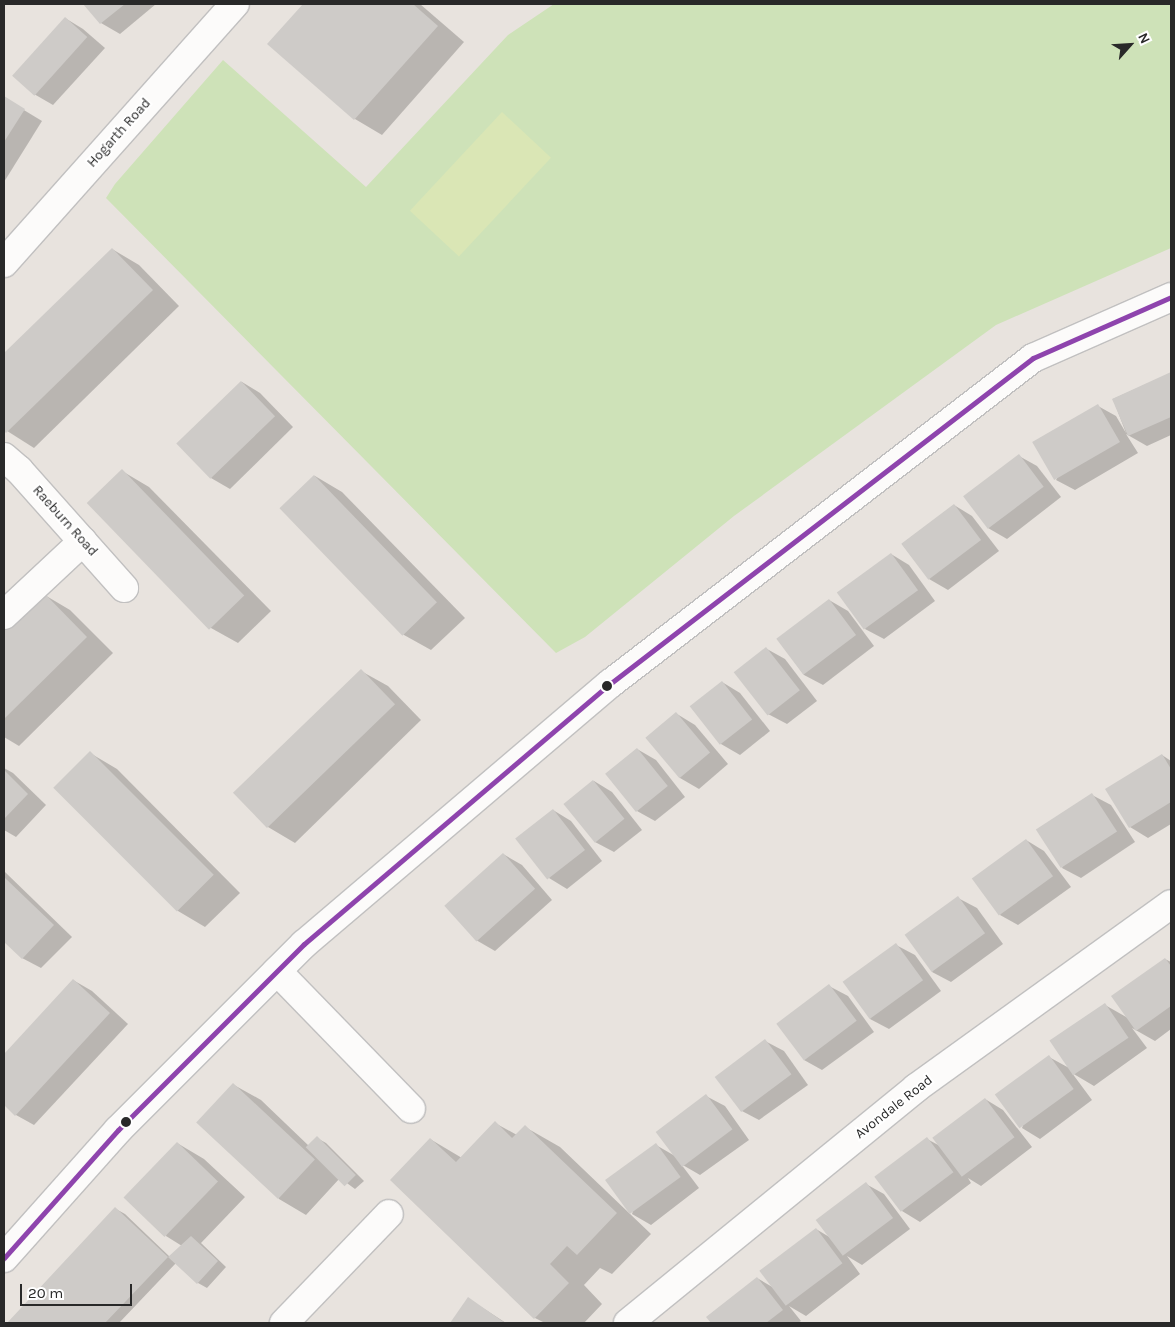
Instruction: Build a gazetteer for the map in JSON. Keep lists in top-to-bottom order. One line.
{"streets":{"street":["Hogarth Road","Raeburn Road","Avondale Road"]},"scale_bar":"20 m","north":"top right"}
